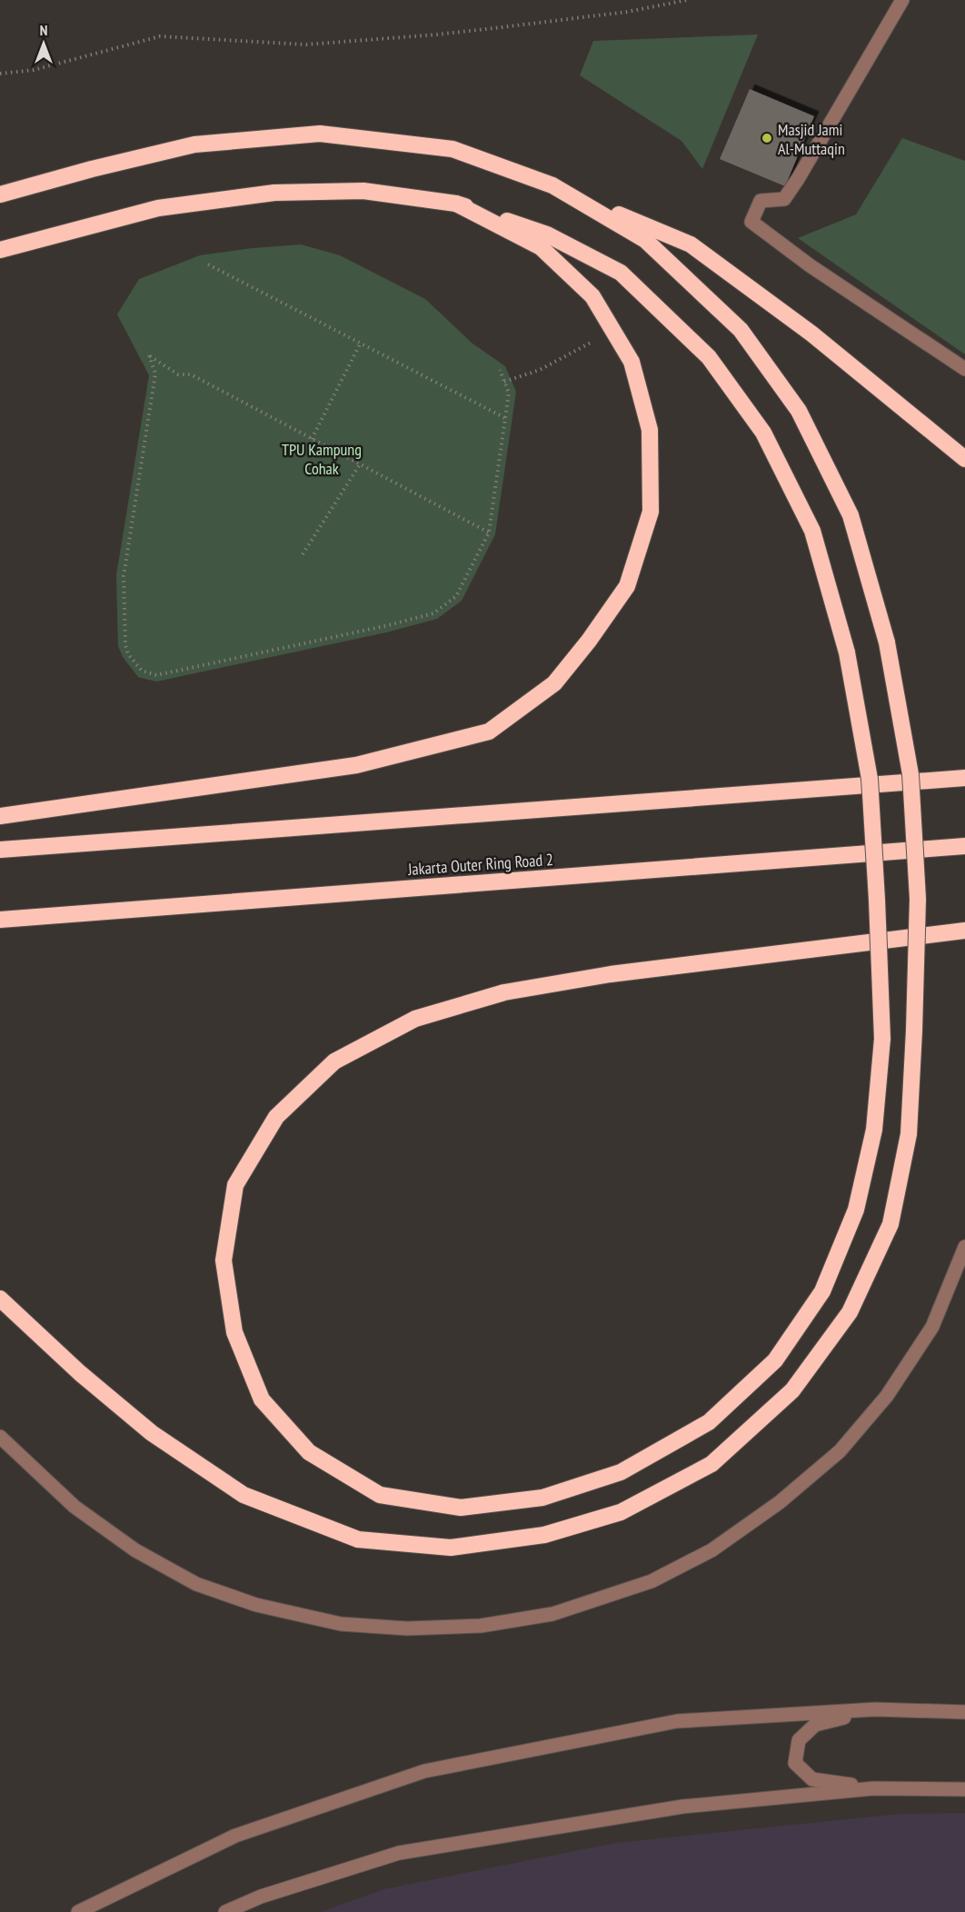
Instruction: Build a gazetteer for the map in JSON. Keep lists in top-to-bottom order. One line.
{"streets":{"highway":["Jakarta Outer Ring Road 2"]},"parks":["TPU Kampung Cohak"],"places":["Masjid Jami Al-Muttaqin"],"north":"top"}
